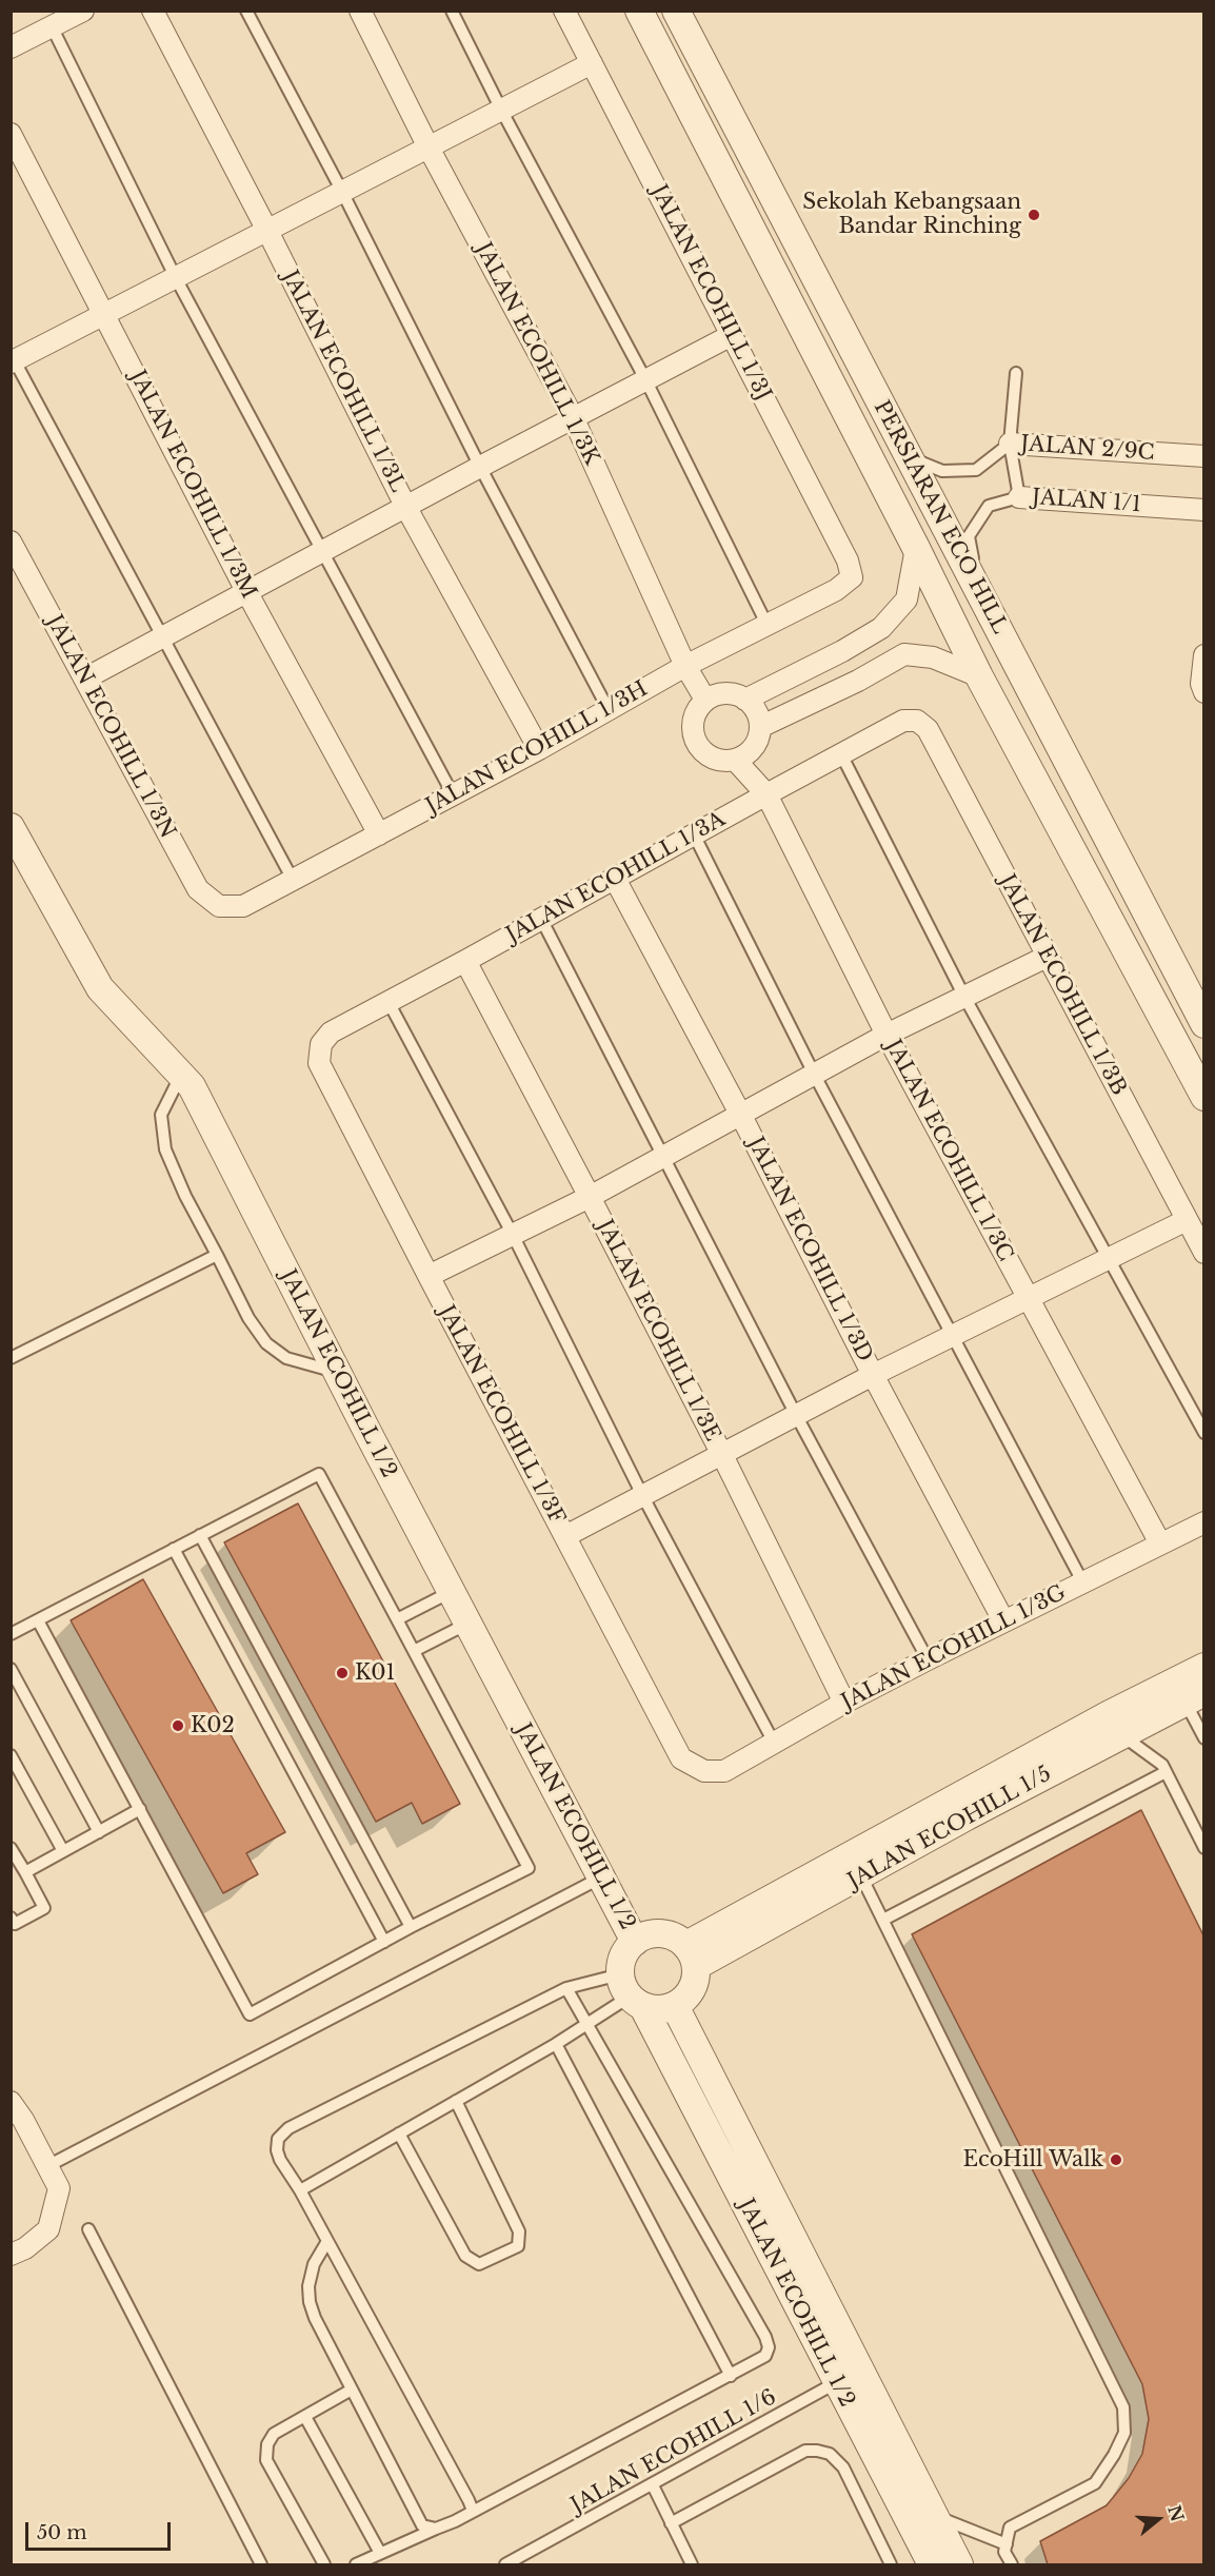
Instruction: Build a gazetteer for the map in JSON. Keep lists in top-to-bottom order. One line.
{"streets":{"street":["JALAN ECOHILL 1/3J","JALAN ECOHILL 1/3K","JALAN ECOHILL 1/3L","JALAN 2/9C","JALAN ECOHILL 1/3M","JALAN 1/1","PERSIARAN ECO HILL","JALAN ECOHILL 1/3N","JALAN ECOHILL 1/3H","JALAN ECOHILL 1/3A","JALAN ECOHILL 1/3B","JALAN ECOHILL 1/3C","JALAN ECOHILL 1/3D","JALAN ECOHILL 1/3E","JALAN ECOHILL 1/2","JALAN ECOHILL 1/3F","JALAN ECOHILL 1/3G","JALAN ECOHILL 1/5"],"lane":["JALAN ECOHILL 1/6"]},"crossings":[["JALAN ECOHILL 1/3J","JALAN ECOHILL 1/3H"],["JALAN ECOHILL 1/3K","JALAN ECOHILL 1/3H"],["JALAN ECOHILL 1/3K","JALAN ECOHILL 1/3C"],["JALAN ECOHILL 1/3L","JALAN ECOHILL 1/3H"],["JALAN 2/9C","PERSIARAN ECO HILL"],["JALAN ECOHILL 1/3M","JALAN ECOHILL 1/3H"],["JALAN 1/1","PERSIARAN ECO HILL"],["JALAN ECOHILL 1/3N","JALAN ECOHILL 1/3H"],["JALAN ECOHILL 1/3A","JALAN ECOHILL 1/3B"],["JALAN ECOHILL 1/3A","JALAN ECOHILL 1/3C"],["JALAN ECOHILL 1/3A","JALAN ECOHILL 1/3D"],["JALAN ECOHILL 1/3A","JALAN ECOHILL 1/3E"],["JALAN ECOHILL 1/3A","JALAN ECOHILL 1/3F"],["JALAN ECOHILL 1/3C","JALAN ECOHILL 1/3G"],["JALAN ECOHILL 1/3D","JALAN ECOHILL 1/3G"],["JALAN ECOHILL 1/3E","JALAN ECOHILL 1/3G"],["JALAN ECOHILL 1/2","JALAN ECOHILL 1/5"],["JALAN ECOHILL 1/2","JALAN ECOHILL 1/6"],["JALAN ECOHILL 1/3F","JALAN ECOHILL 1/3G"]],"places":["Sekolah Kebangsaan Bandar Rinching","K01","K02","EcoHill Walk"],"scale_bar":"50 m","north":"right"}
